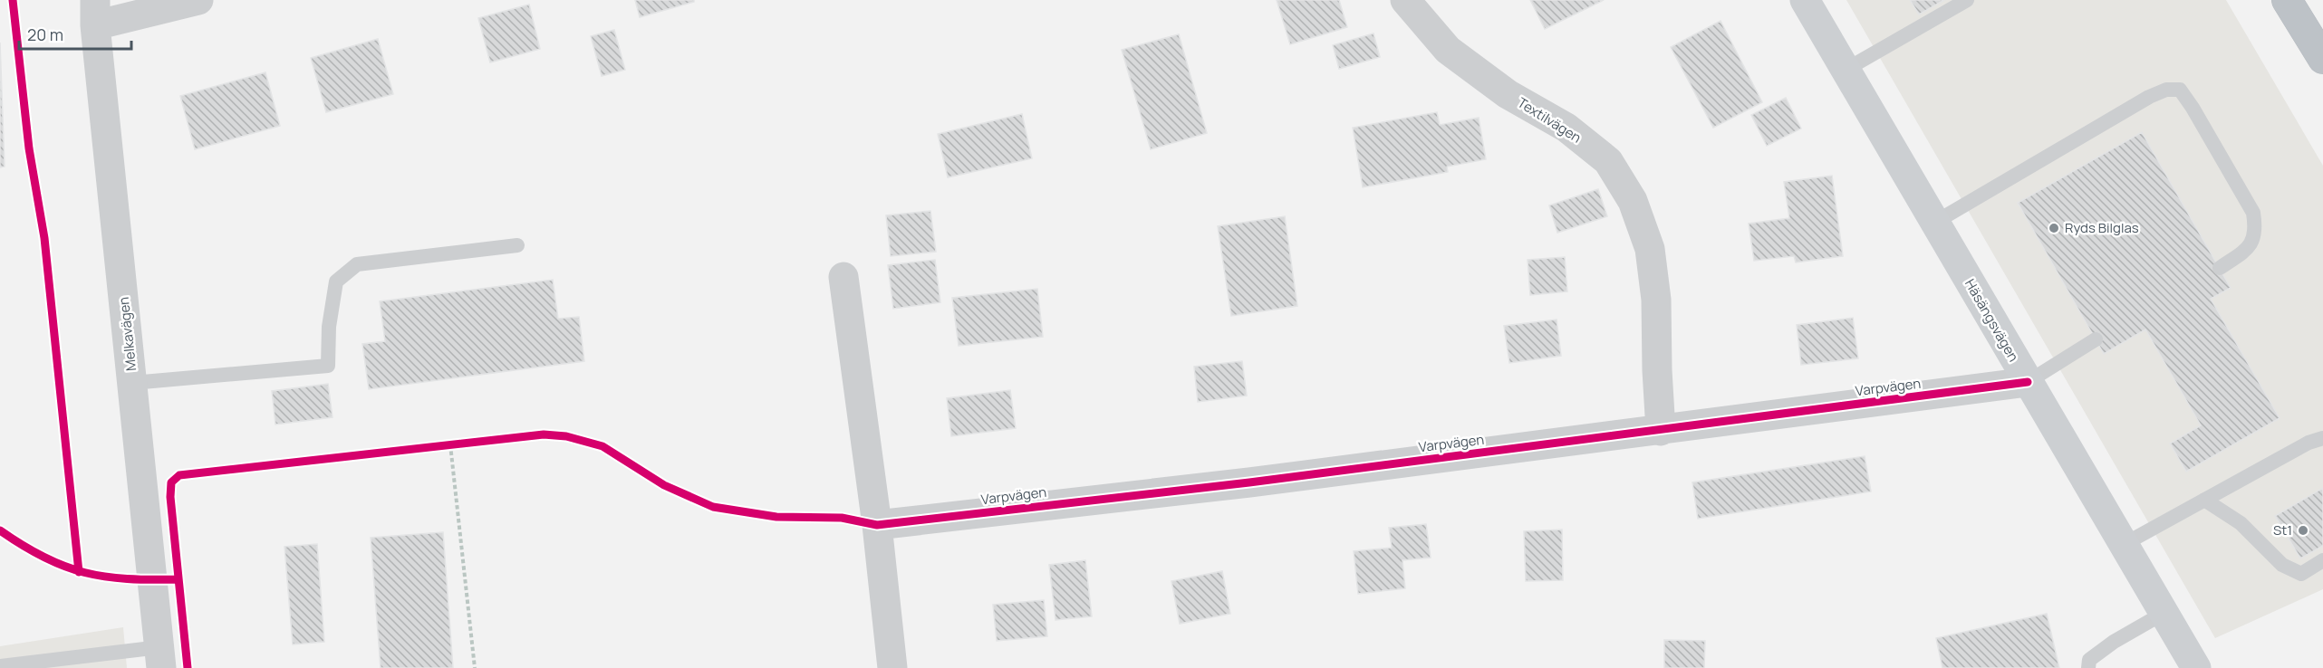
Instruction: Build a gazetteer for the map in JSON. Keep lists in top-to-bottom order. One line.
{"streets":{"street":["Textilvägen","Häsängsvägen","Melkavägen","Varpvägen"]},"crossings":[["Textilvägen","Varpvägen"],["Häsängsvägen","Varpvägen"]],"places":["Ryds Bilglas","St1"],"scale_bar":"20 m"}
